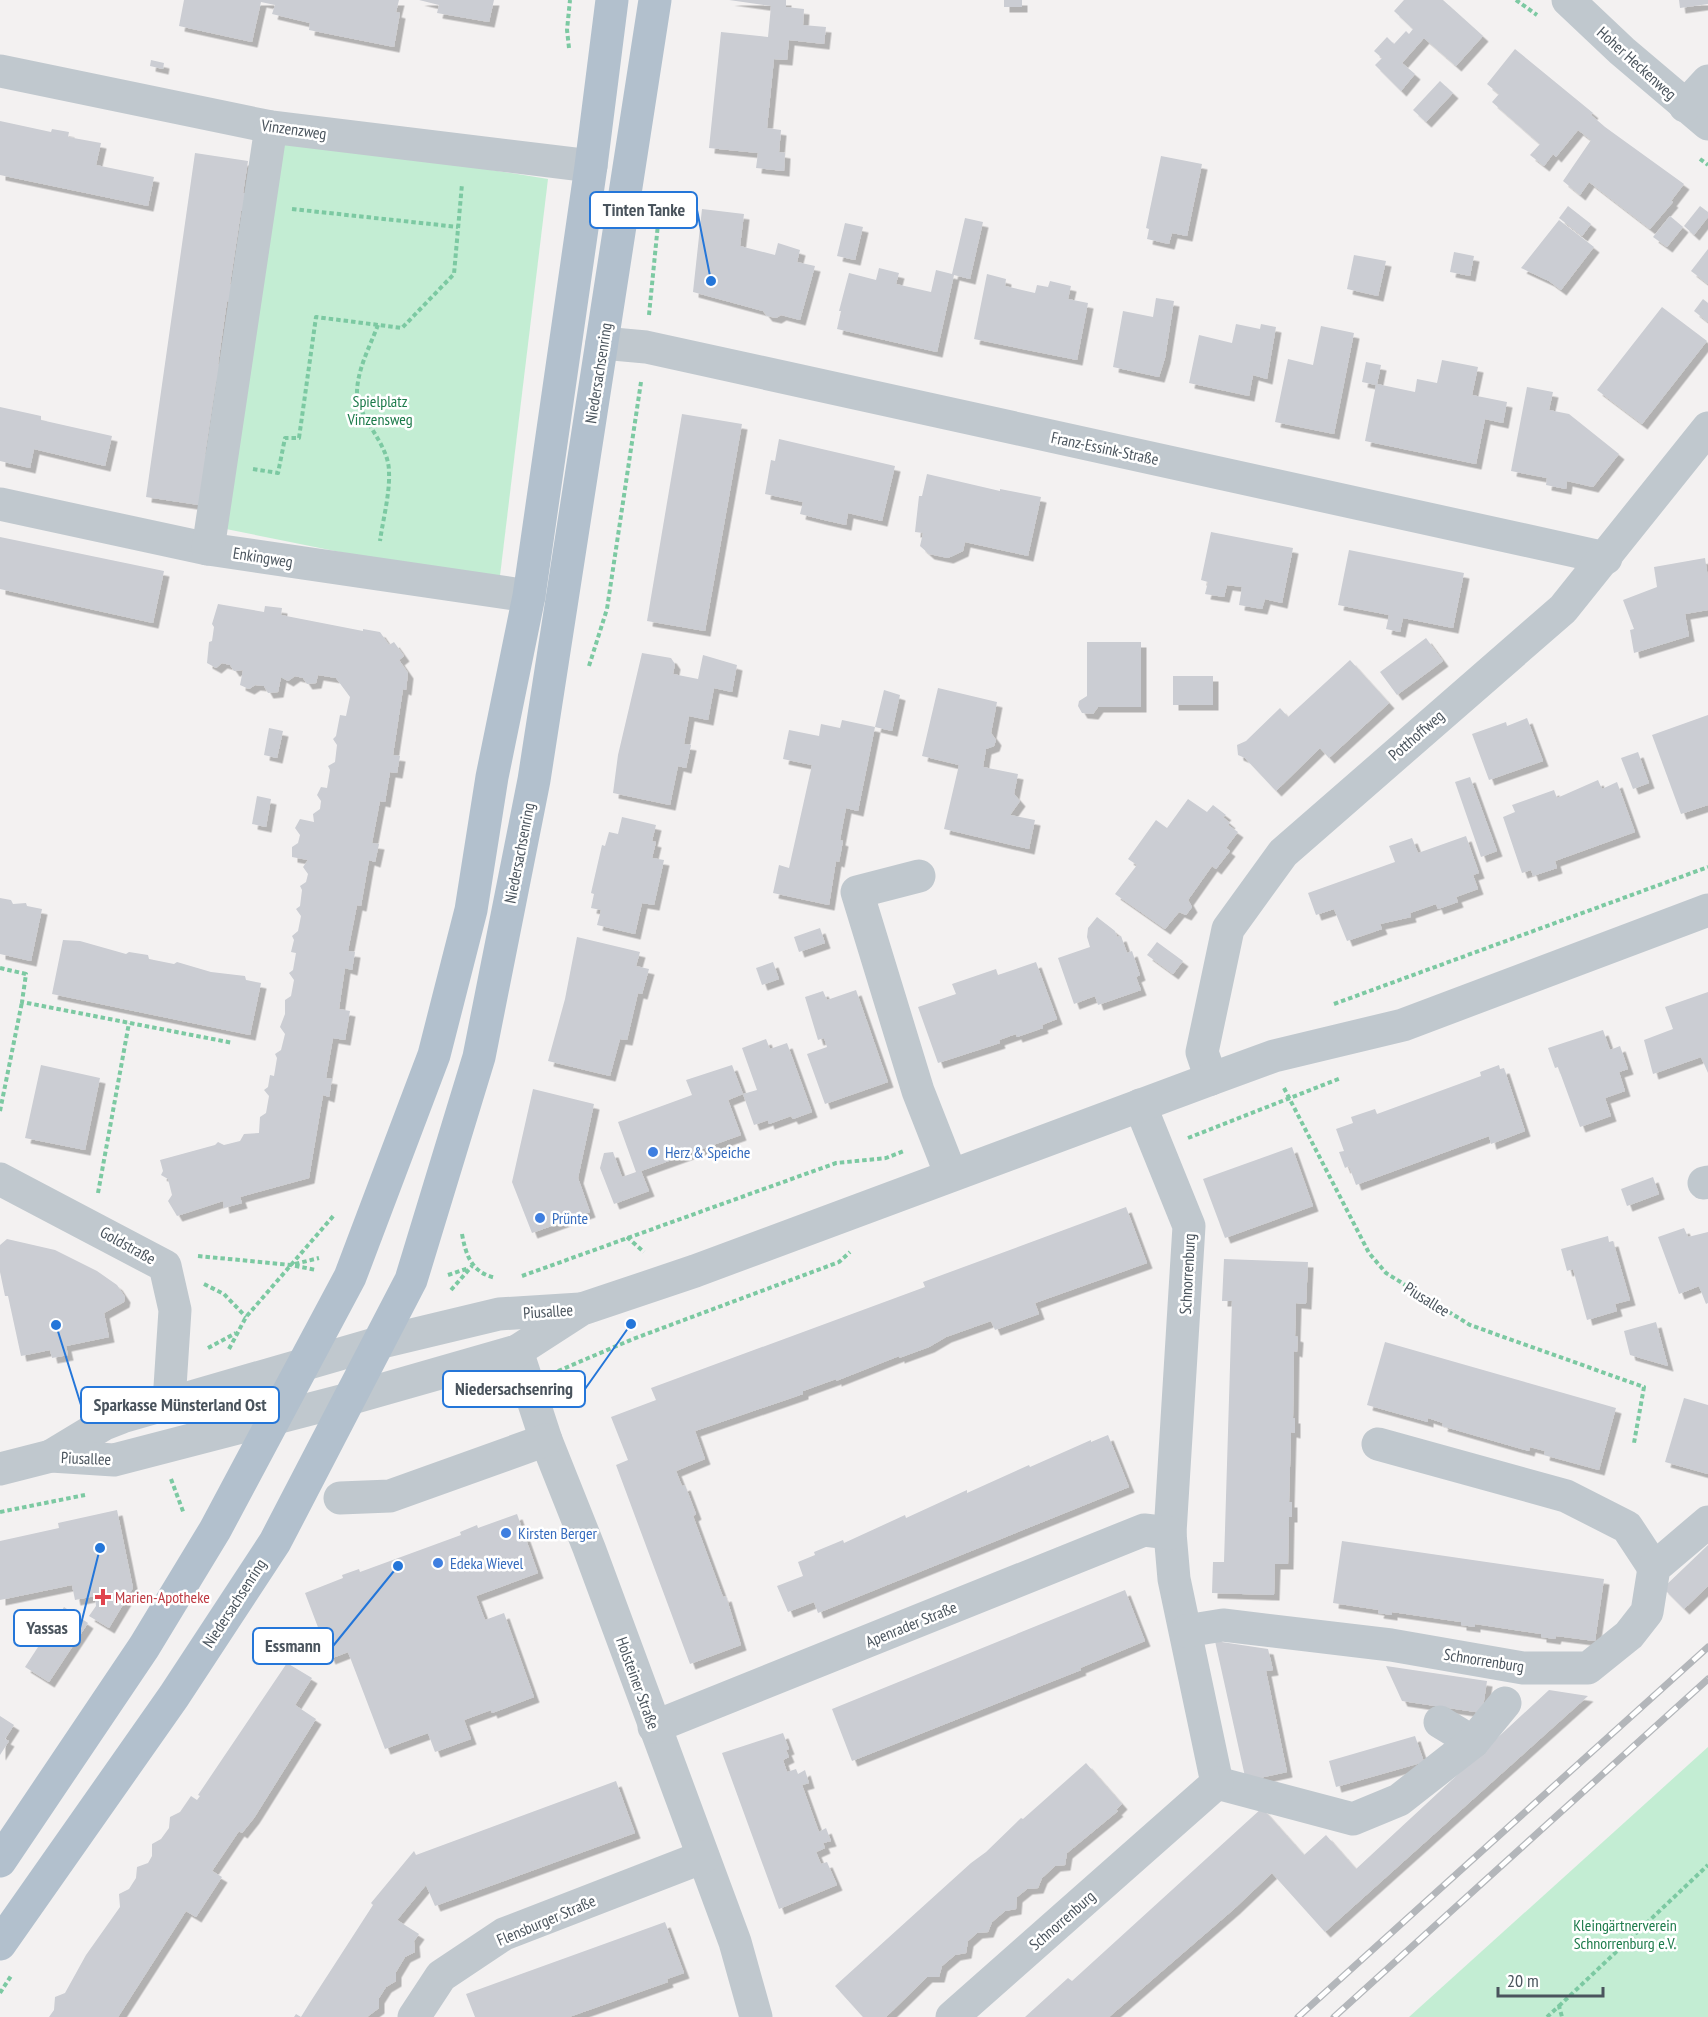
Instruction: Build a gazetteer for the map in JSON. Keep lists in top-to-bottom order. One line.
{"streets":{"main road":["Niedersachsenring"],"street":["Hoher Heckenweg","Vinzenzweg","Franz-Essink-Straße","Enkingweg","Potthoffweg","Goldstraße","Schnorrenburg","Piusallee","Apenrader Straße","Holsteiner Straße","Flensburger Straße"]},"crossings":[["Niedersachsenring","Franz-Essink-Straße"],["Niedersachsenring","Piusallee"],["Franz-Essink-Straße","Potthoffweg"],["Goldstraße","Piusallee"],["Schnorrenburg","Apenrader Straße"],["Piusallee","Holsteiner Straße"],["Apenrader Straße","Holsteiner Straße"],["Holsteiner Straße","Flensburger Straße"]],"parks":["Spielplatz Vinzensweg","Kleingärtnerverein Schnorrenburg e.V."],"places":{"other":["Tinten Tanke","Herz & Speiche","Prünte","Niedersachsenring","Sparkasse Münsterland Ost","Kirsten Berger","Yassas","Edeka Wievel","Essmann"],"health":["Marien-Apotheke"]},"scale_bar":"20 m"}
